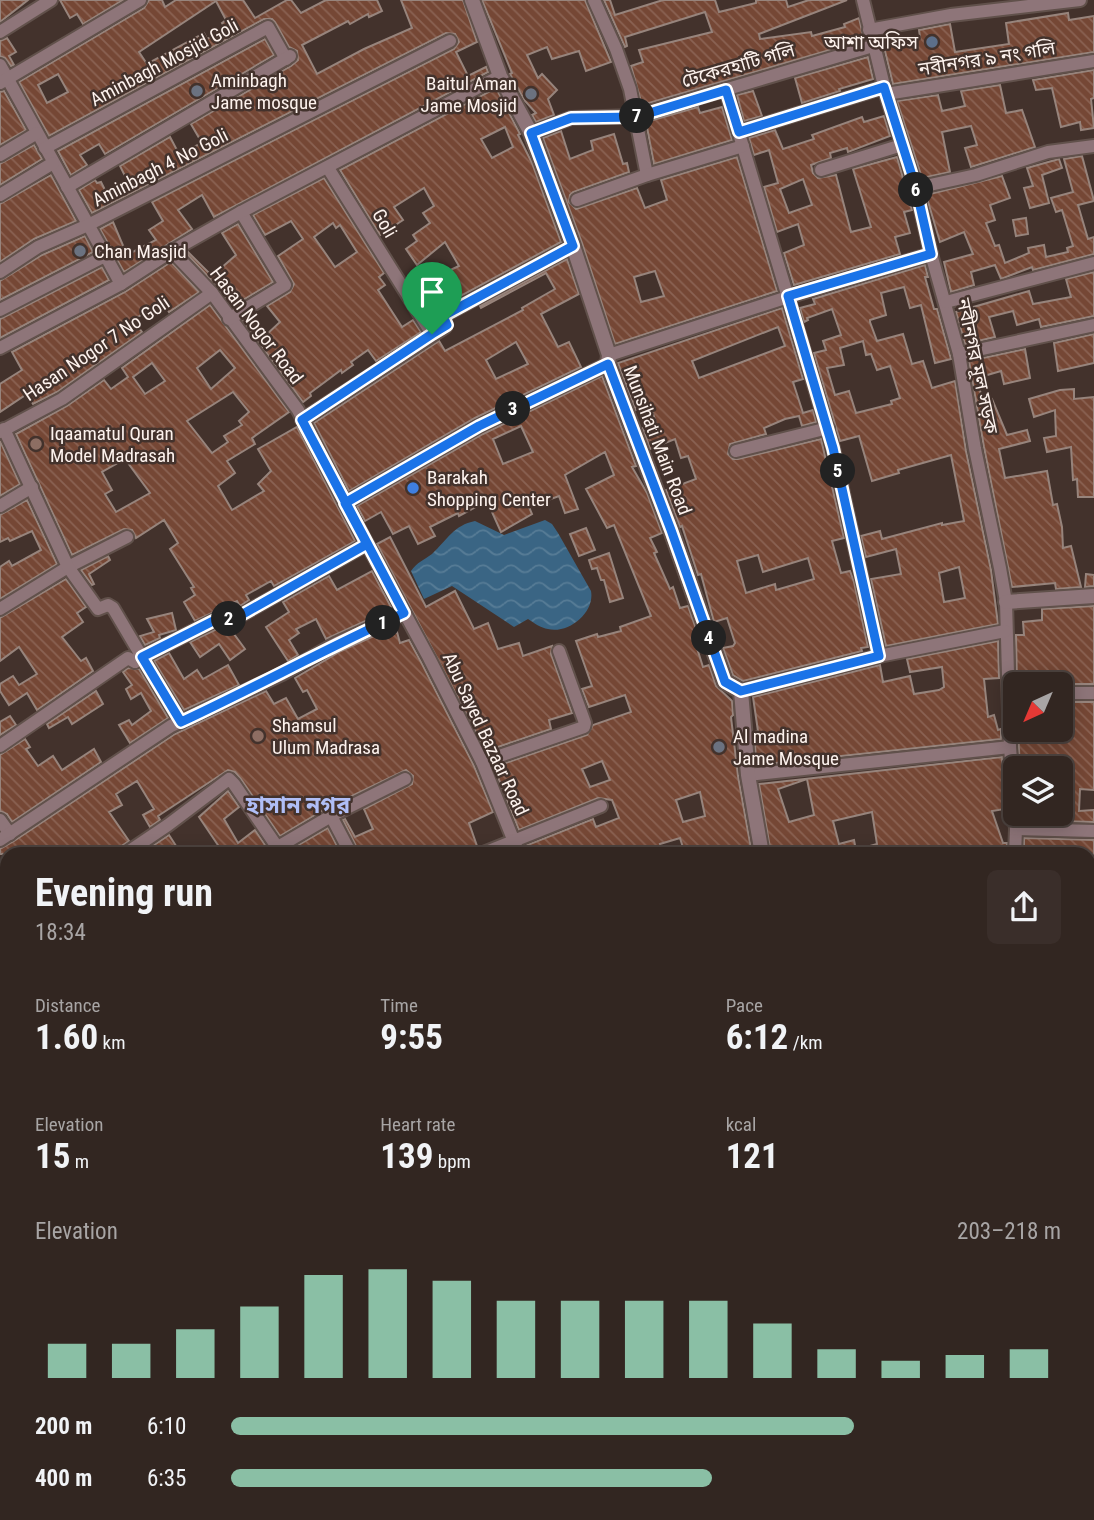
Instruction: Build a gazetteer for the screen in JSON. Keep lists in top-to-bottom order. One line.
{"streets":{"street":["নবীনগর ৯ নং গলি","Aminbagh Mosjid Goli","টেকেরহাটি গলি","Aminbagh 4 No Goli","Goli","Hasan Nogor Road","Hasan Nogor 7 No Goli","নবীনগর মূল সড়ক","Munsihati Main Road","Abu Sayed Bazaar Road"]},"crossings":[["নবীনগর ৯ নং গলি","নবীনগর মূল সড়ক"],["টেকেরহাটি গলি","নবীনগর মূল সড়ক"],["টেকেরহাটি গলি","Munsihati Main Road"],["Hasan Nogor Road","Hasan Nogor 7 No Goli"],["Hasan Nogor Road","Abu Sayed Bazaar Road"]],"districts":["হাসান নগর"],"places":["আশা অফিস","Aminbagh Jame mosque","Baitul Aman Jame Mosjid","Chan Masjid","Iqaamatul Quran Model Madrasah","Barakah Shopping Center","Shamsul Ulum Madrasa","Al madina Jame Mosque"],"north":"bottom left","page":{"pins":["7","6","3","5","2","1","4"],"heading":["Evening run","18:34"],"stats":[["Distance","1.60 km"],["Time","9:55"],["Pace","6:12 /km"],["Elevation","15 m"],["Heart rate","139 bpm"],["kcal","121"]],"chart":["Elevation","203–218 m"],"list":[{"name":"200 m","note":"6:10"},{"name":"400 m","note":"6:35"}]}}
